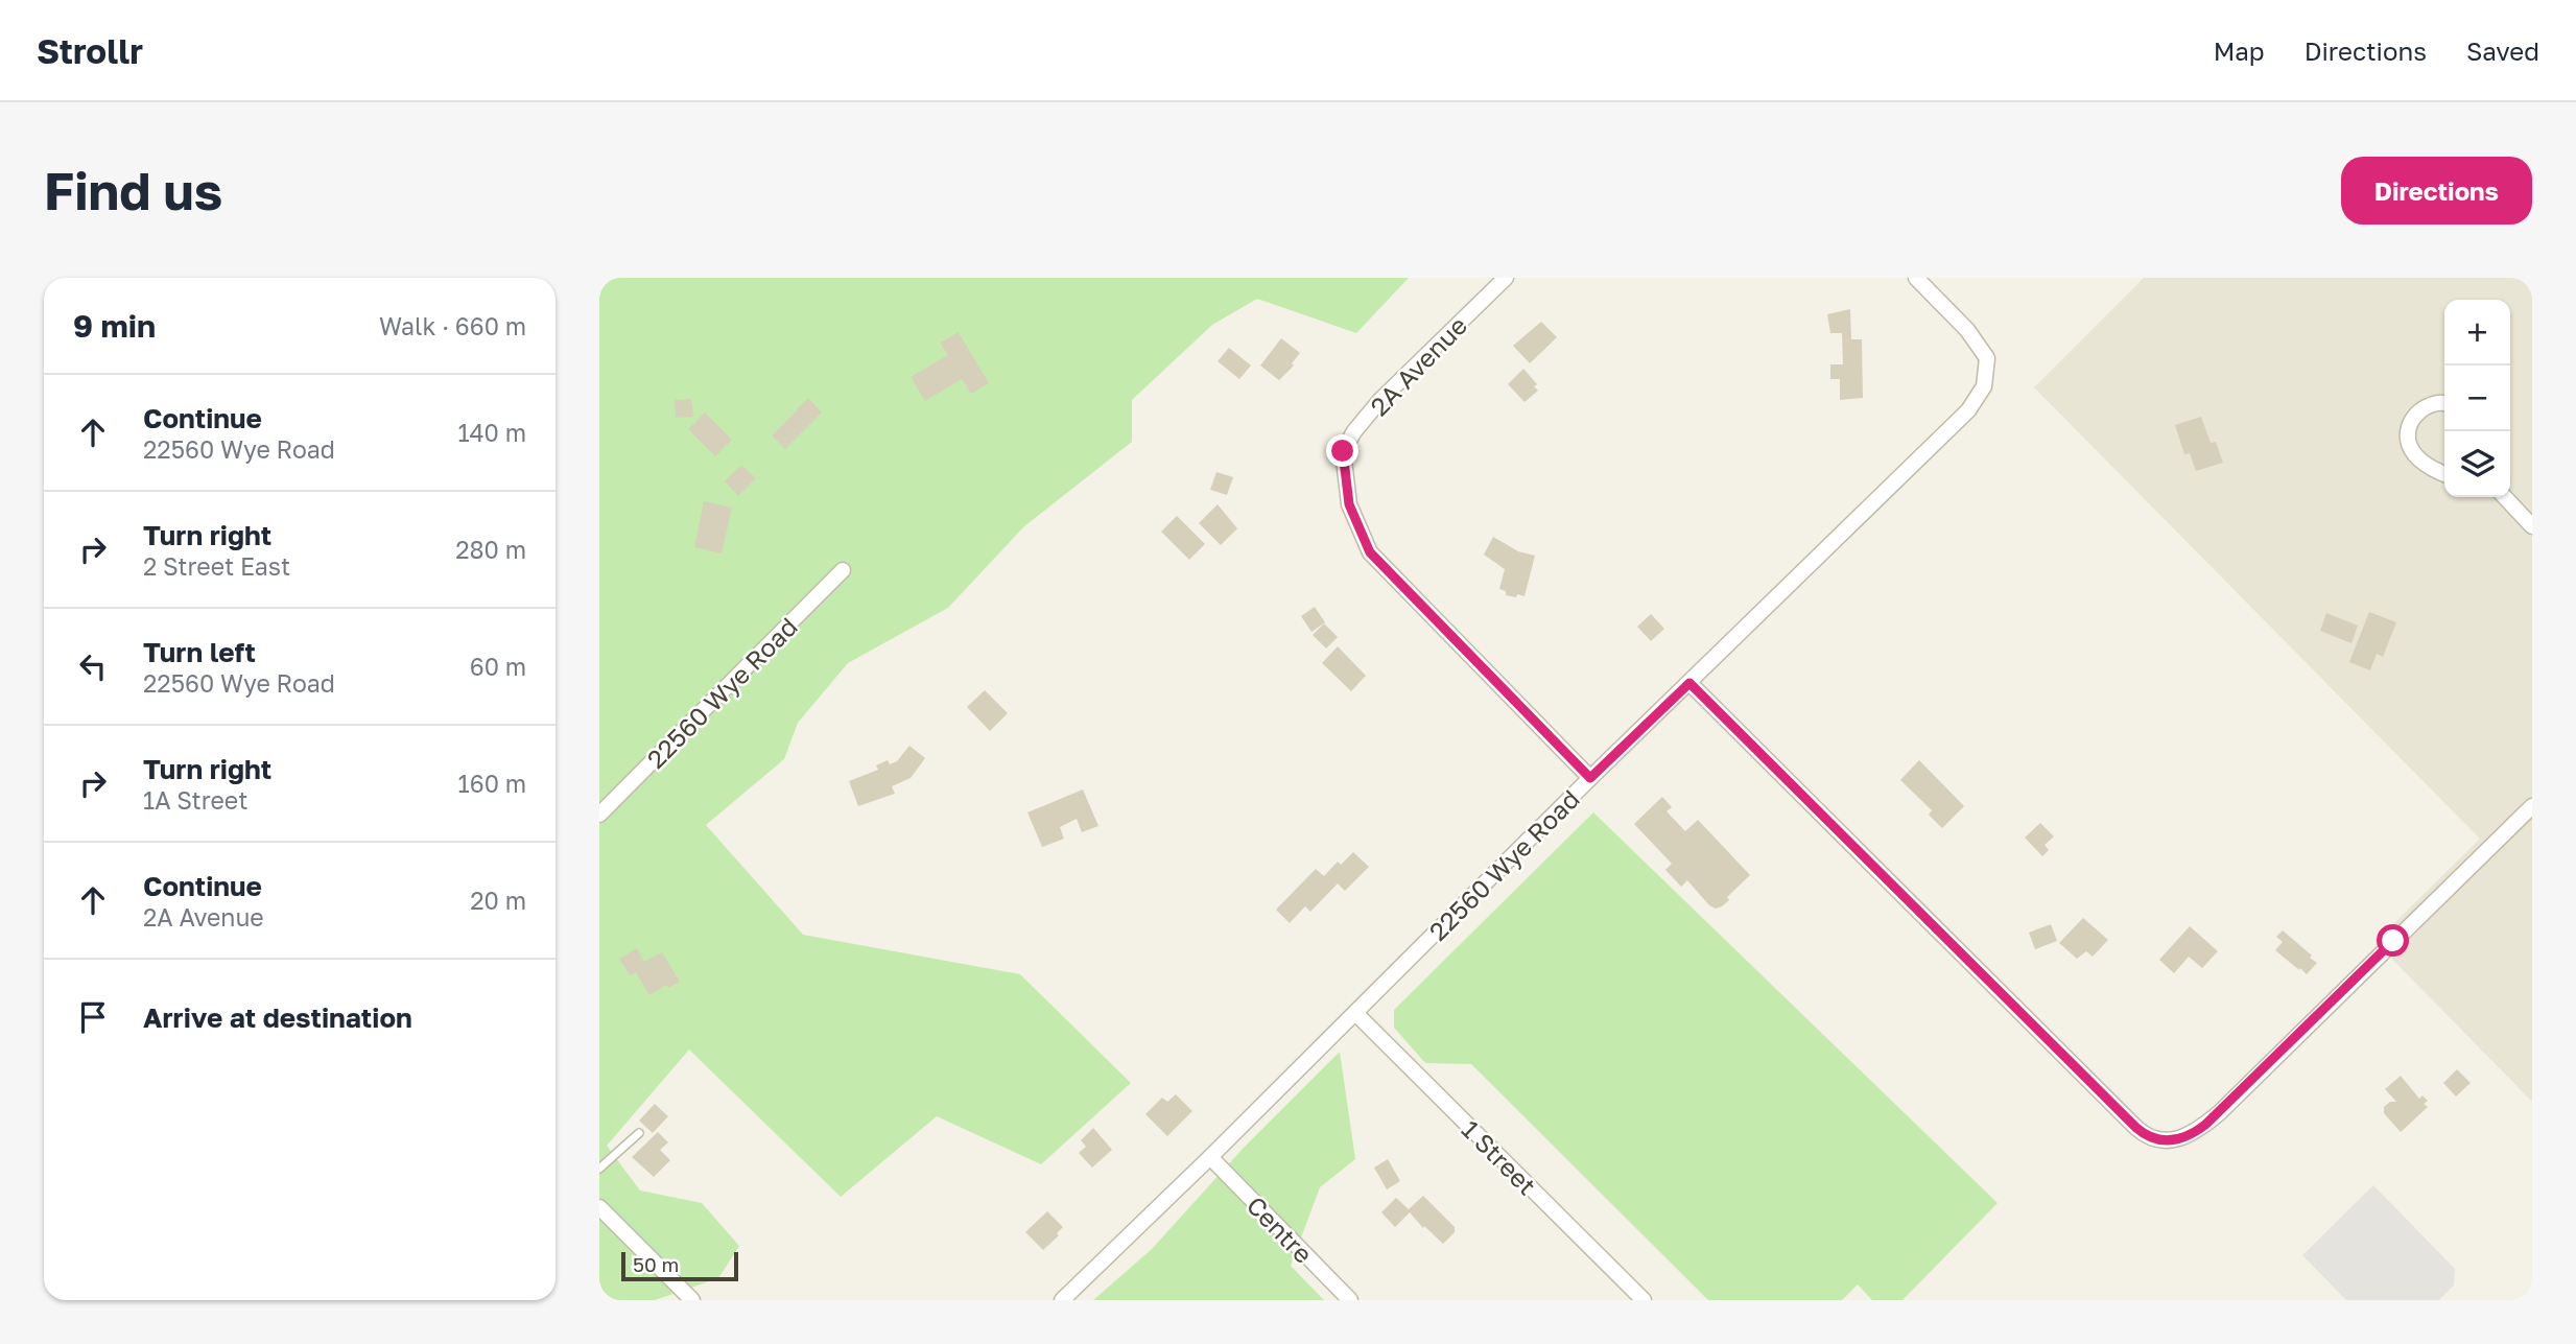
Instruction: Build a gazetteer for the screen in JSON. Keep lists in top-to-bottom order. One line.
{"streets":{"street":["2A Avenue","22560 Wye Road","1 Street","Centre"]},"crossings":[["2A Avenue","22560 Wye Road"],["22560 Wye Road","1 Street"],["22560 Wye Road","Centre"]],"scale_bar":"50 m","page":{"header":"Strollr","nav":["Map","Directions","Saved"],"buttons":"Directions","title":"Find us","heading":["9 min","Walk · 660 m"],"map_buttons":["+","−"],"list":[["Continue","22560 Wye Road","140 m"],["Turn right","2 Street East","280 m"],["Turn left","22560 Wye Road","60 m"],["Turn right","1A Street","160 m"],["Continue","2A Avenue","20 m"],"Arrive at destination"],"scale":"50 m"}}
